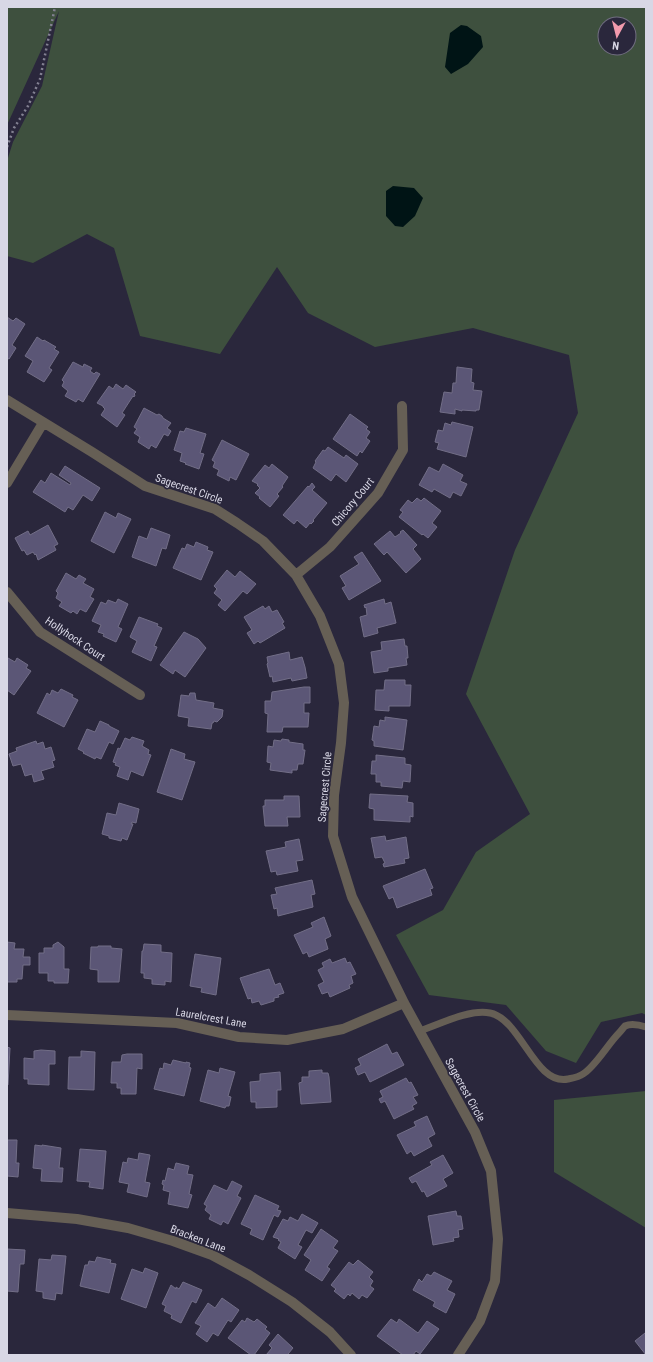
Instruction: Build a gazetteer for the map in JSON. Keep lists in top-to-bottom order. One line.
{"streets":{"street":["Sagecrest Circle","Chicory Court","Hollyhock Court","Laurelcrest Lane","Bracken Lane"]},"crossings":[["Sagecrest Circle","Chicory Court"],["Sagecrest Circle","Laurelcrest Lane"]],"north":"bottom"}
